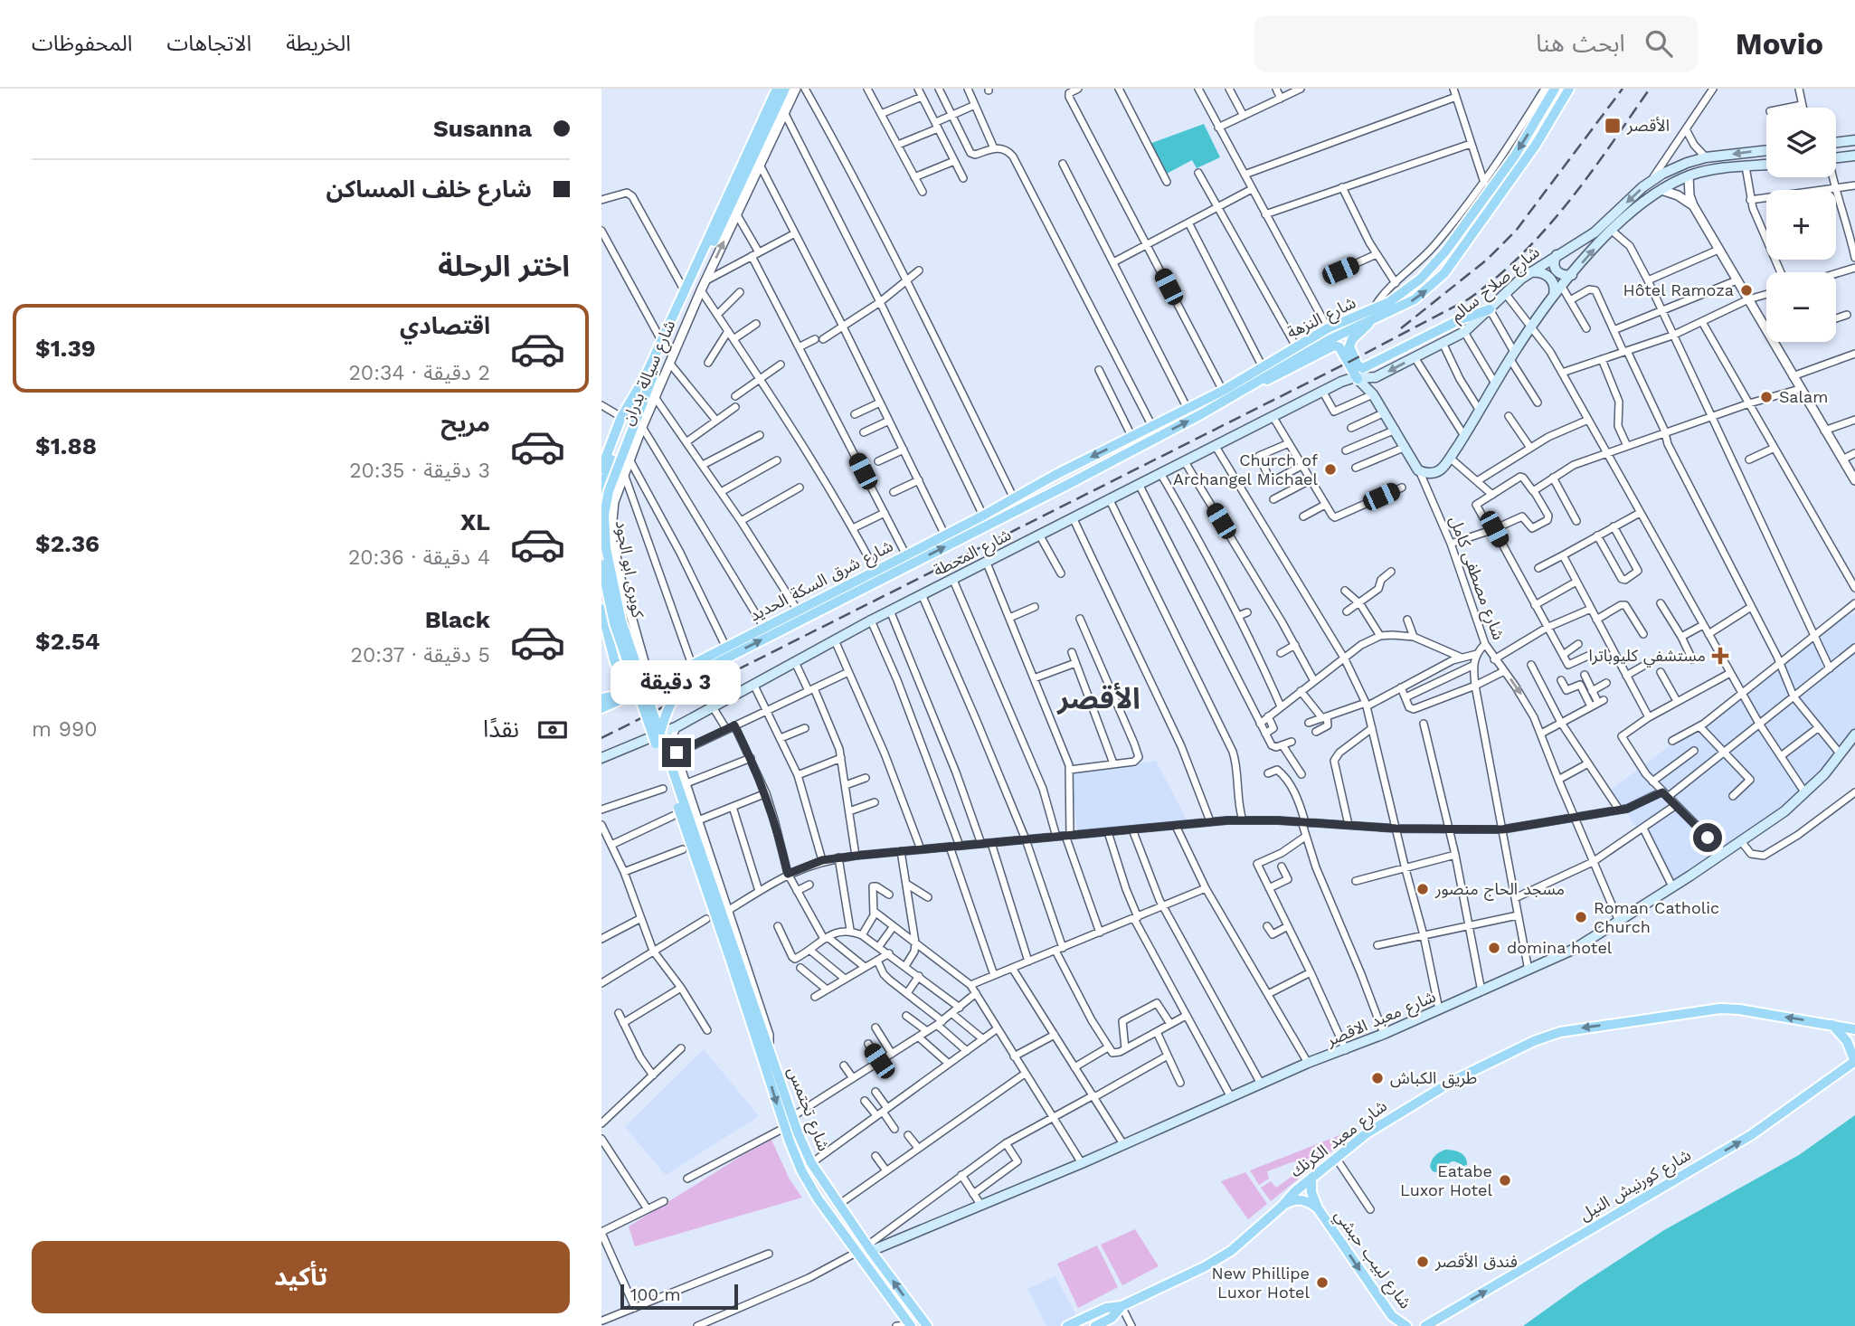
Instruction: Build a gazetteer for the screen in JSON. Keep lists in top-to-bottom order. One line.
{"streets":{"main road":["شارع صلاح سالم","شارع النزهة","شارع سيالة بدران","شارع المحطة","كوبرى ابو الجود","شارع مصطفى كامل","شارع شرق السكة الحديد","شارع معبد الاقصر","شارع تحتمس","شارع معبد الكرنك","شارع كورنيش النيل","شارع لبيب حبشي"]},"crossings":[["شارع صلاح سالم","شارع المحطة"],["شارع صلاح سالم","شارع مصطفى كامل"],["شارع النزهة","شارع شرق السكة الحديد"],["شارع سيالة بدران","كوبرى ابو الجود"],["شارع سيالة بدران","شارع شرق السكة الحديد"],["شارع المحطة","شارع مصطفى كامل"],["كوبرى ابو الجود","شارع تحتمس"],["شارع مصطفى كامل","شارع معبد الاقصر"],["شارع معبد الاقصر","شارع تحتمس"],["شارع معبد الكرنك","شارع لبيب حبشي"]],"one_way":["شارع معبد الكرنك","شارع كورنيش النيل","شارع لبيب حبشي"],"districts":["الأقصر"],"places":{"transit":["الأقصر"],"other":["Hôtel Ramoza","Salam","Church of Archangel Michael","مسجد الحاج منصور","Roman Catholic Church","domina hotel","طريق الكباش","Eatabe Luxor Hotel","فندق الأقصر","New Phillipe Luxor Hotel"],"health":["مستشفي كليوباترا"]},"scale_bar":"100 m","page":{"header":"Movio","search":"ابحث هنا","nav":["الخريطة","الاتجاهات","المحفوظات"],"banner":["Susanna","شارع خلف المساكن"],"map_buttons":["+","−"],"heading":"اختر الرحلة","list":[{"name":"اقتصادي","note":"2 دقيقة · 20:34","value":"$1.39"},{"name":"مريح","note":"3 دقيقة · 20:35","value":"$1.88"},{"name":"XL","note":"4 دقيقة · 20:36","value":"$2.36"},{"name":"Black","note":"5 دقيقة · 20:37","value":"$2.54"}],"bubble":"3 دقيقة","pay":["نقدًا","990 m"],"buttons":"تأكيد","scale":"100 m"}}
